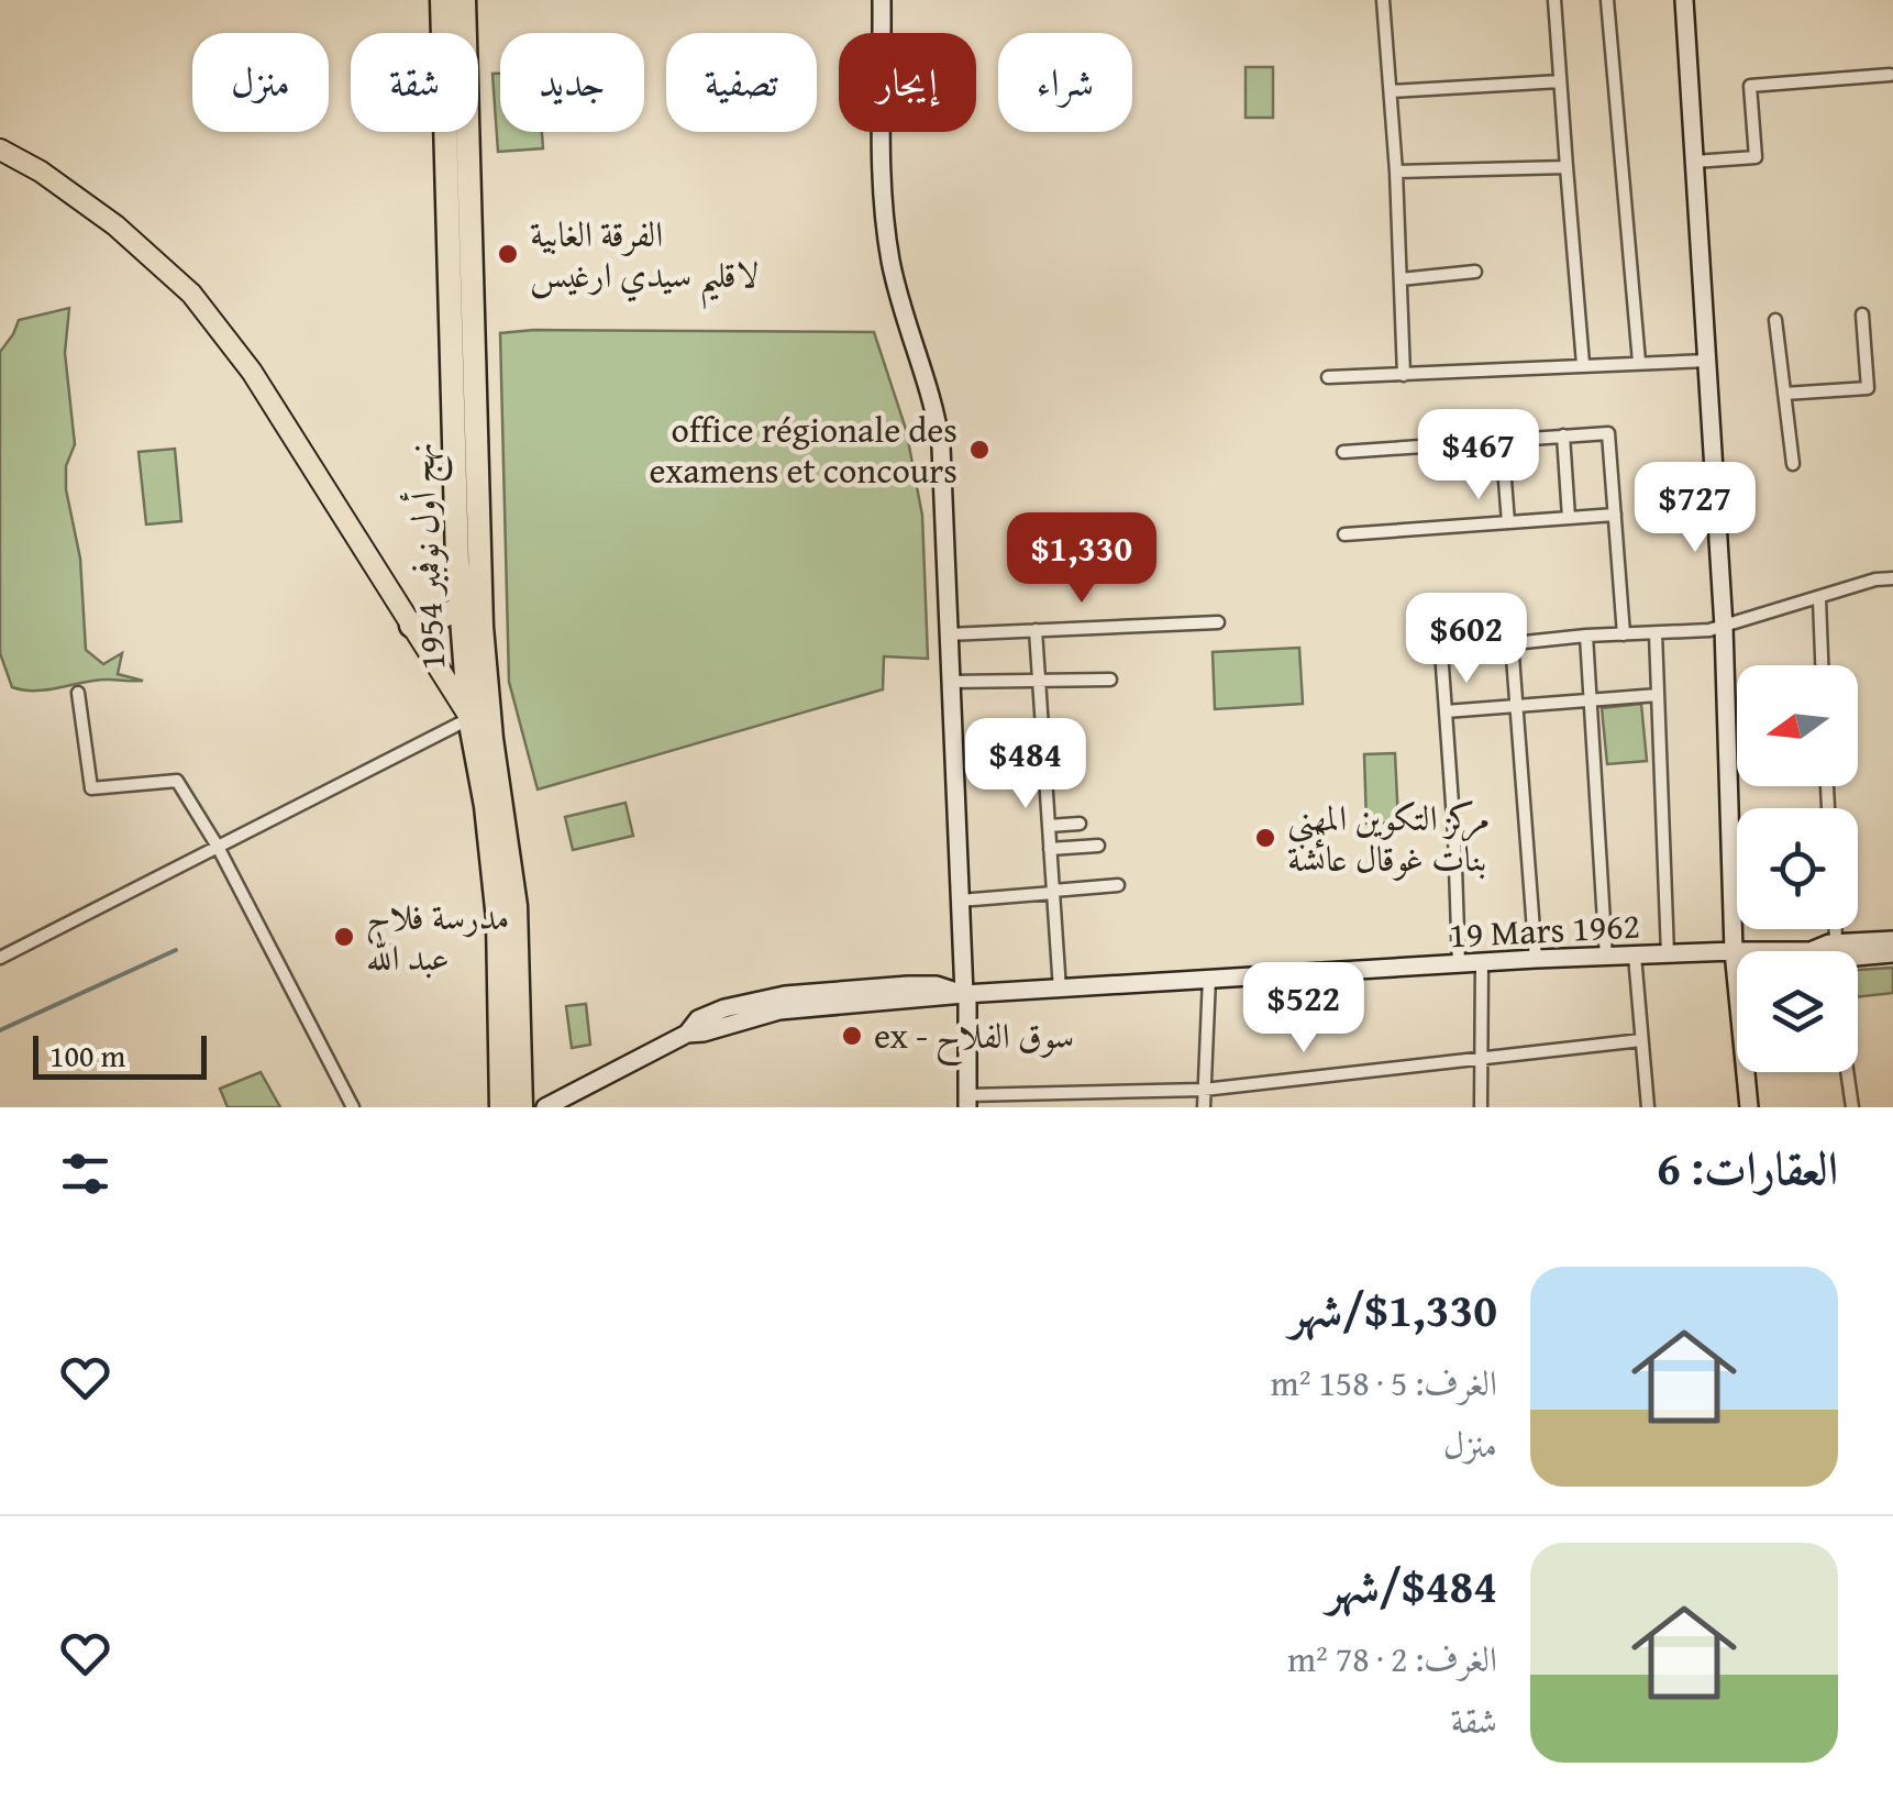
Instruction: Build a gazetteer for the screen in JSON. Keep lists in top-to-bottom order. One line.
{"streets":{"highway":["نهج أول نوفمبر 1954"],"street":["19 Mars 1962"]},"places":["الفرقة الغابية لاقليم سيدي ارغيس","office régionale des examens et concours","مركز التكوين المهني بنات غوقال عائشة","مدرسة فلاح عبد الله","ex - سوق الفلاح"],"scale_bar":"100 m","north":"left","page":{"chip":["شراء","إيجار","تصفية","جديد","شقة","منزل"],"price":["$467","$727","$1,330","$602","$484","$522"],"scale":"100 m","heading":"العقارات: 6","list":[{"name":"$1,330/شهر","note":"الغرف: 5 · 158 m² · منزل"},{"name":"$484/شهر","note":"الغرف: 2 · 78 m² · شقة"}]}}
